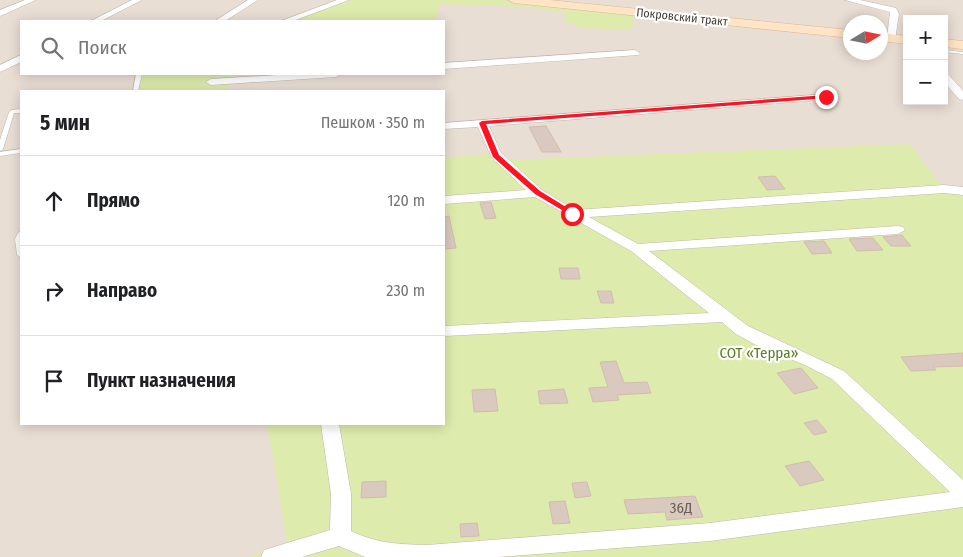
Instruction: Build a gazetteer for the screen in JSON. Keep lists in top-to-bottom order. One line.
{"streets":{"main road":["Покровский тракт"]},"parks":["СОТ «Терра»"],"house_numbers":["36Д"],"north":"right","page":{"map_buttons":["+","−"],"search":"Поиск","heading":["5 мин","Пешком · 350 m"],"list":[["Прямо","120 m"],["Направо","230 m"],"Пункт назначения"]}}
